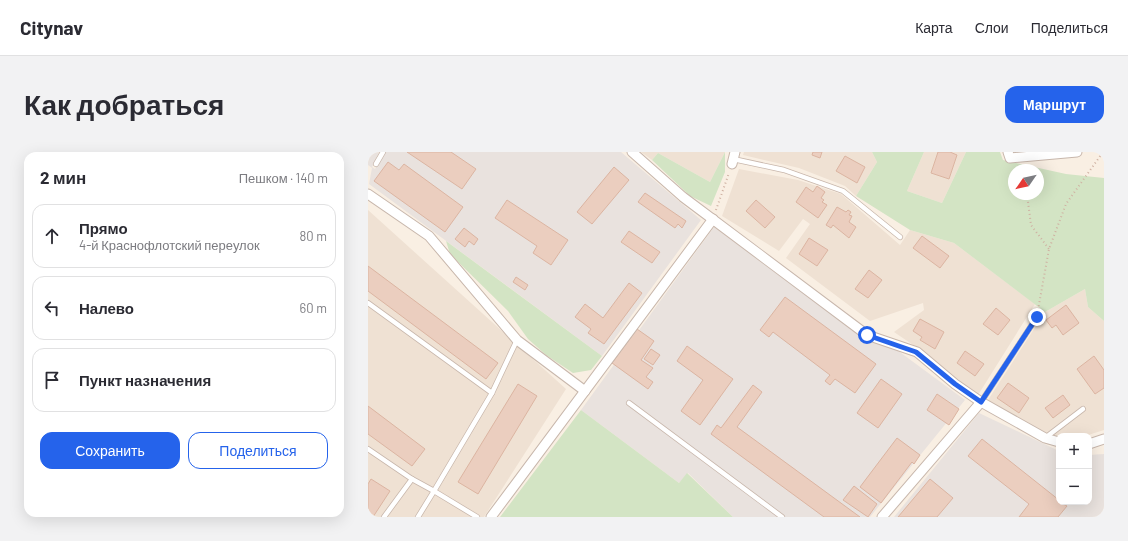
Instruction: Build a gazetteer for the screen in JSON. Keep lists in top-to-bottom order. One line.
{"north":"bottom left","page":{"header":"Citynav","nav":["Карта","Слои","Поделиться"],"buttons":["Маршрут",["Сохранить","Поделиться"]],"title":"Как добраться","heading":["2 мин","Пешком · 140 m"],"list":[["Прямо","4-й Краснофлотский переулок","80 m"],["Налево","60 m"],"Пункт назначения"],"map_buttons":["+","−"]}}
